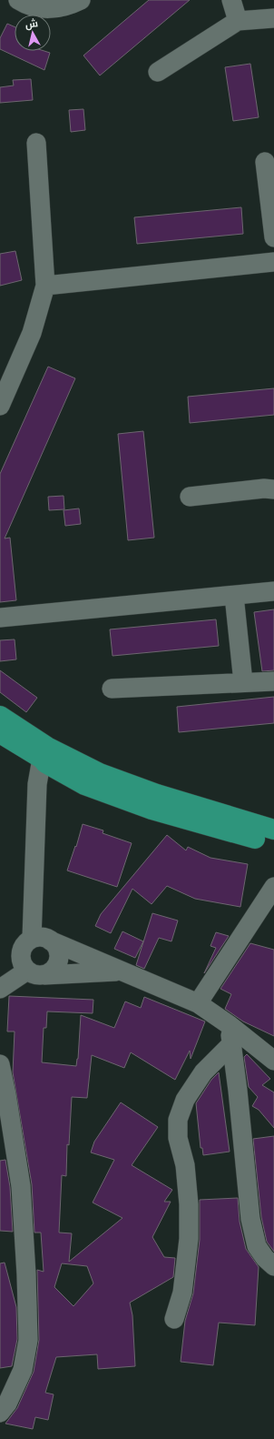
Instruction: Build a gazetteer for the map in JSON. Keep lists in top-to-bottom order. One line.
{"north":"top"}
